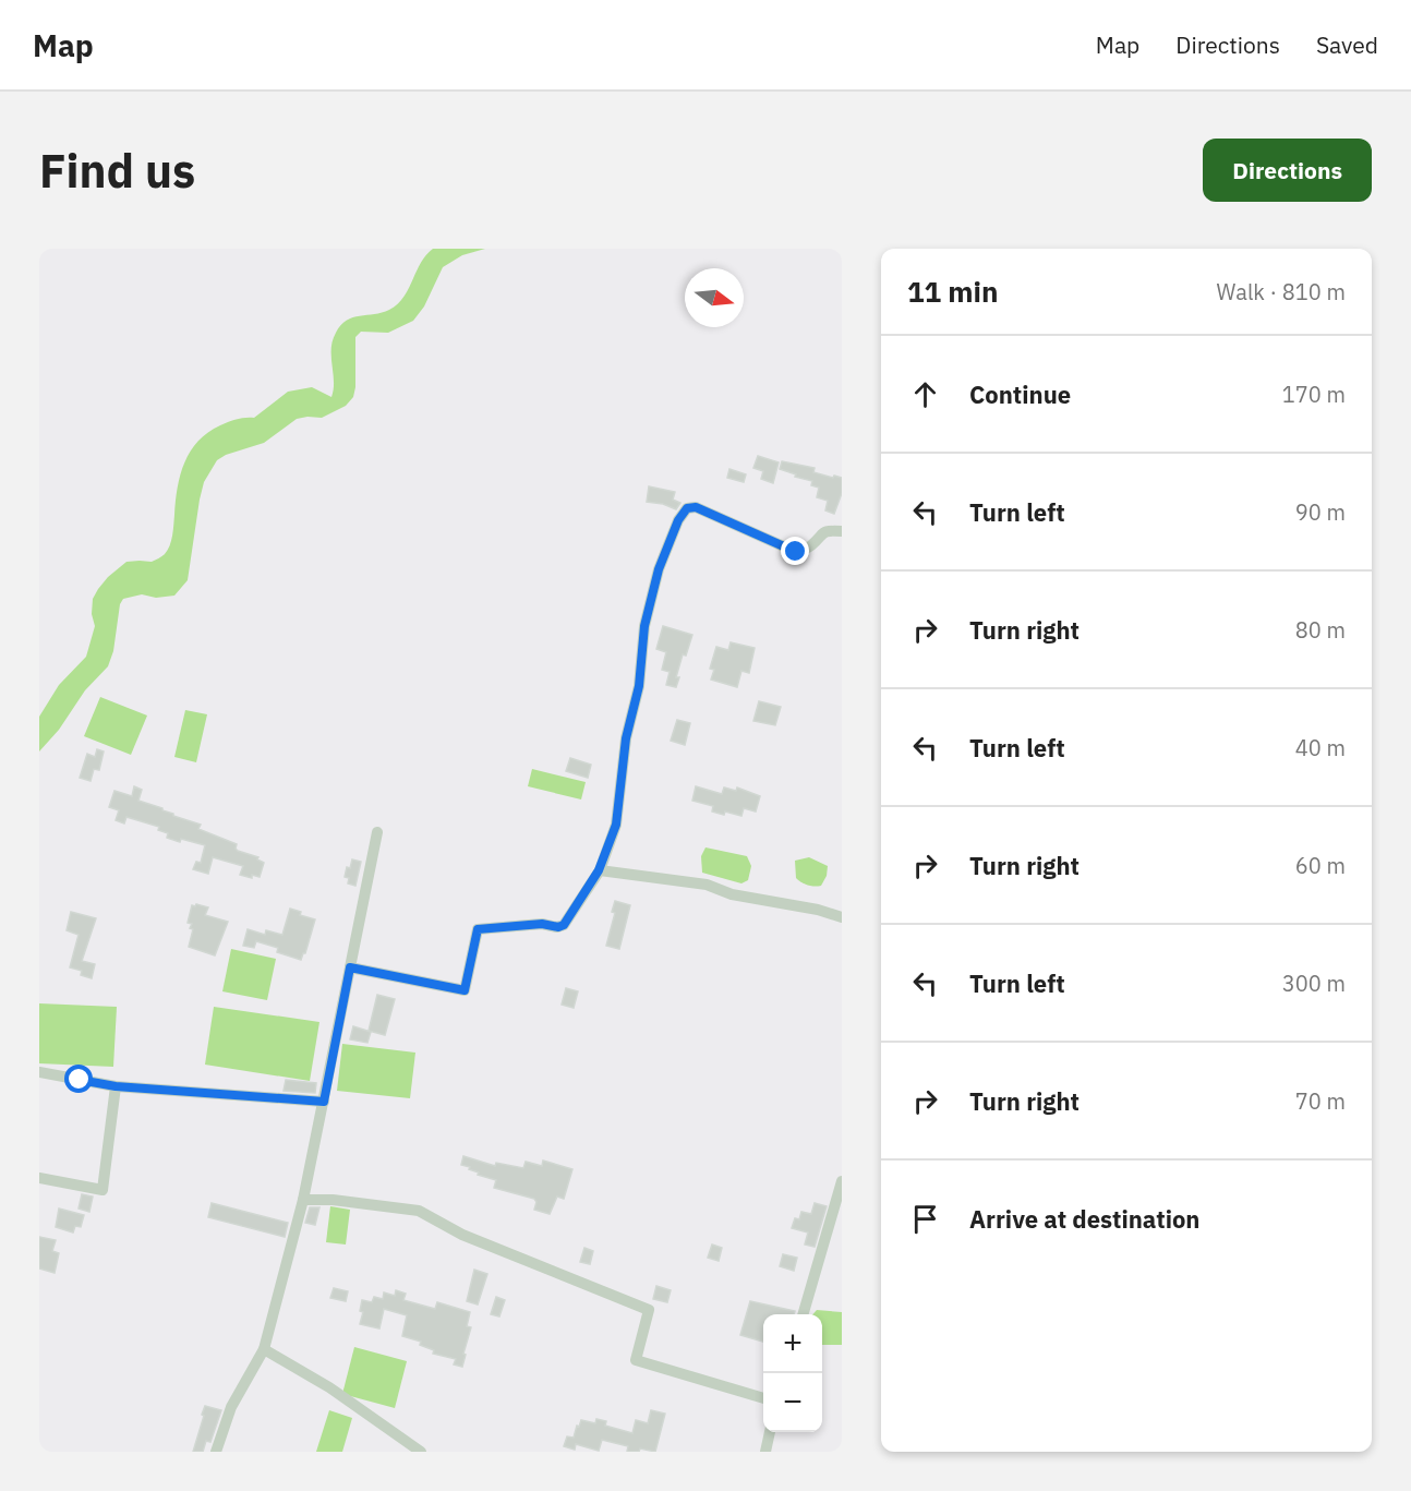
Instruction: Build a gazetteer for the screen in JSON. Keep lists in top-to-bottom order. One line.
{"north":"right","page":{"header":"Map","nav":["Map","Directions","Saved"],"buttons":"Directions","title":"Find us","heading":["11 min","Walk · 810 m"],"list":[["Continue","170 m"],["Turn left","90 m"],["Turn right","80 m"],["Turn left","40 m"],["Turn right","60 m"],["Turn left","300 m"],["Turn right","70 m"],"Arrive at destination"],"map_buttons":["+","−"]}}
